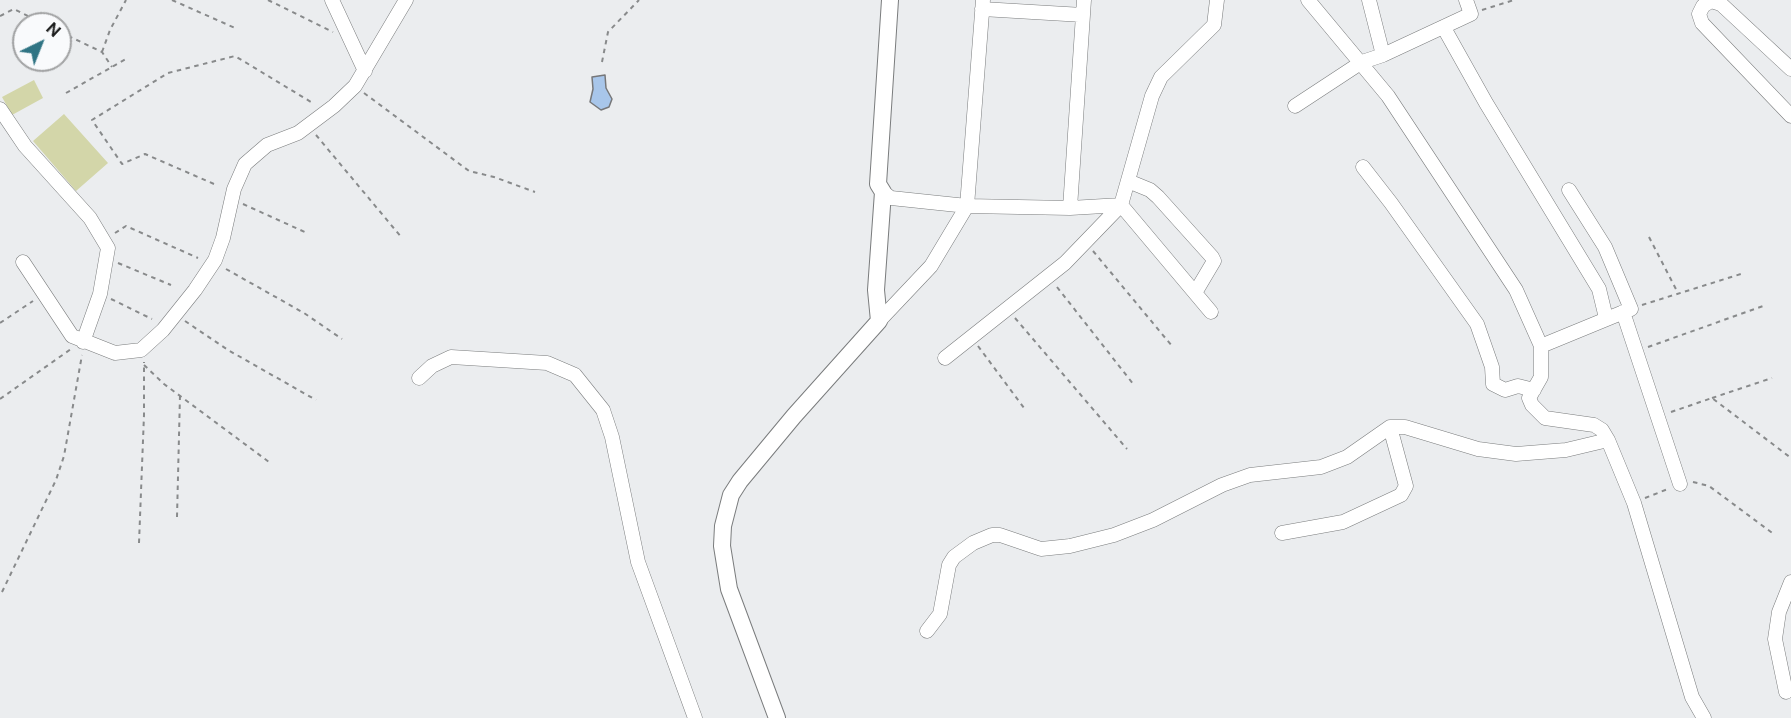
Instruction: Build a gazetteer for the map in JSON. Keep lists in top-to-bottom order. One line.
{"north":"top right"}
